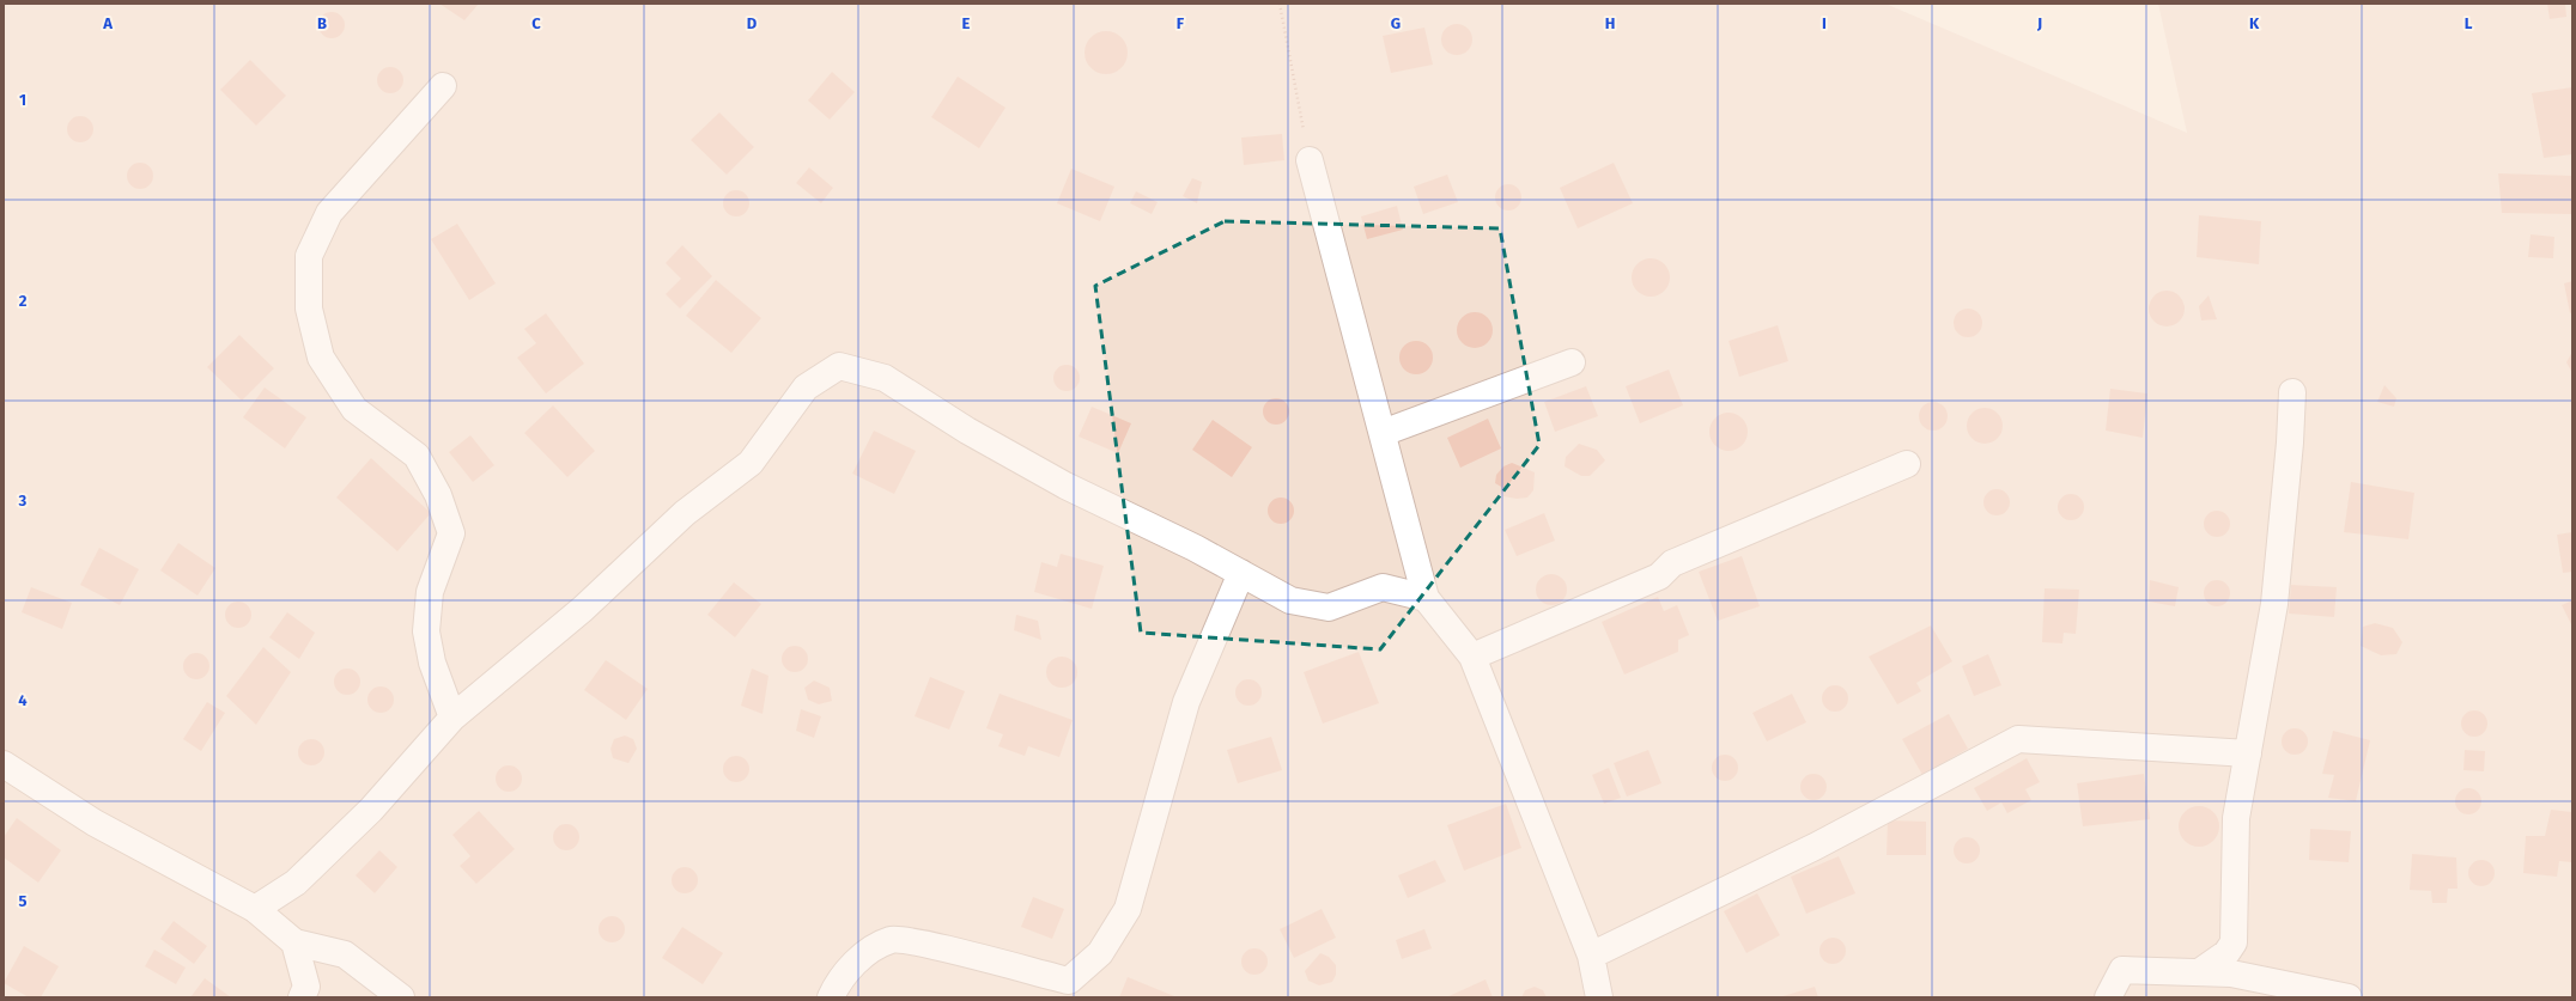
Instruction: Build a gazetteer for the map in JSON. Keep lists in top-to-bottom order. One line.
{"grid":{"columns":["A","B","C","D","E","F","G","H","I","J","K","L"],"rows":["1","2","3","4","5"]}}
